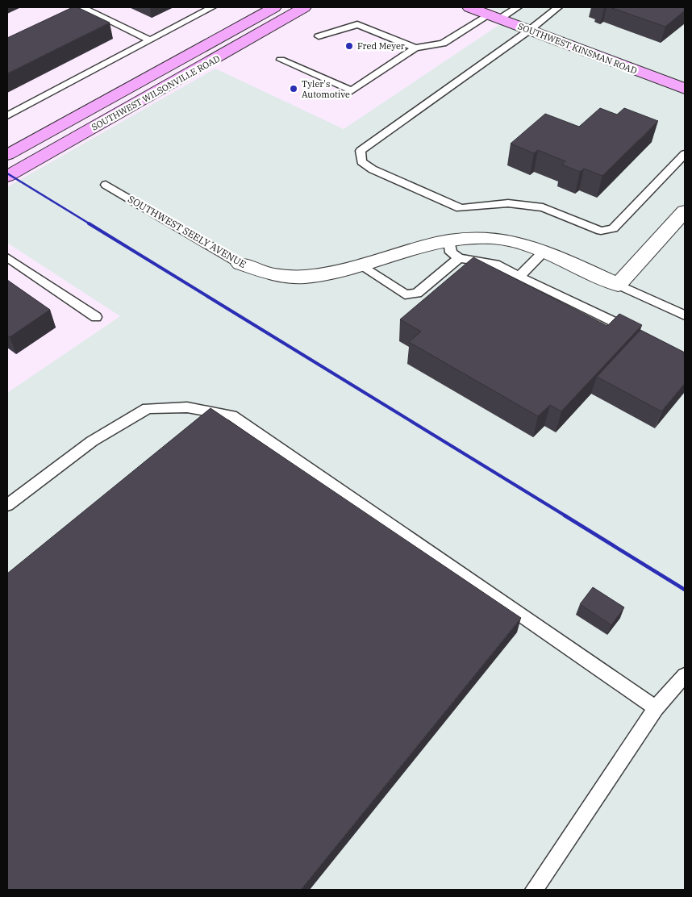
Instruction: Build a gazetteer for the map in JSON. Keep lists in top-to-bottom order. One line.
{"streets":{"main road":["SOUTHWEST KINSMAN ROAD","SOUTHWEST WILSONVILLE ROAD"],"street":["SOUTHWEST SEELY AVENUE"]},"places":["Fred Meyer","Tyler's Automotive"]}
